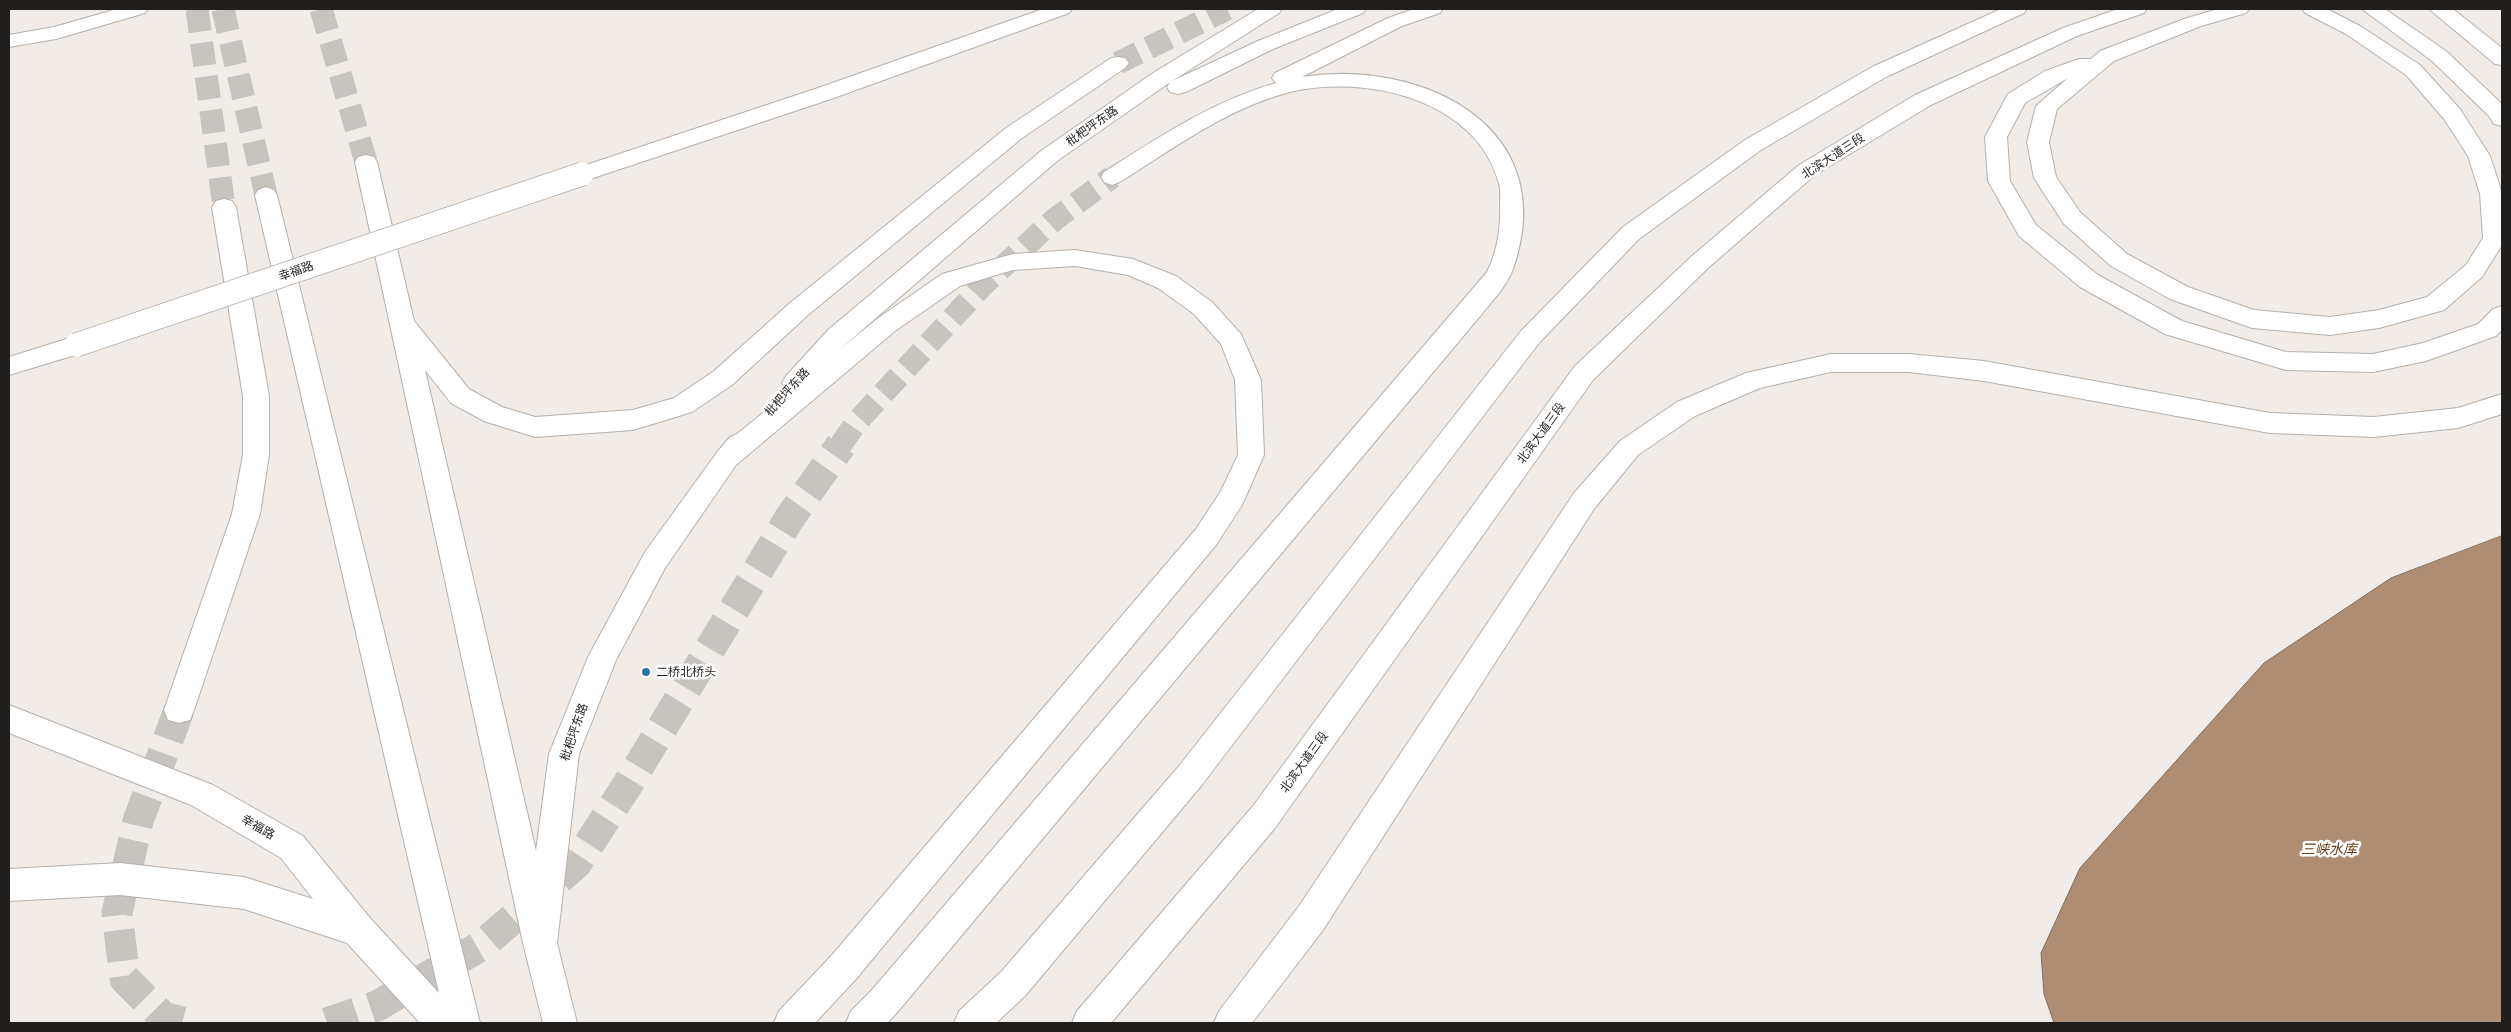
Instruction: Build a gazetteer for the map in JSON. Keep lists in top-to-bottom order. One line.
{"streets":{"main road":["枇杷坪东路","北滨大道三段","幸福路"]},"water":["三峡水库"],"places":["二桥北桥头"]}
